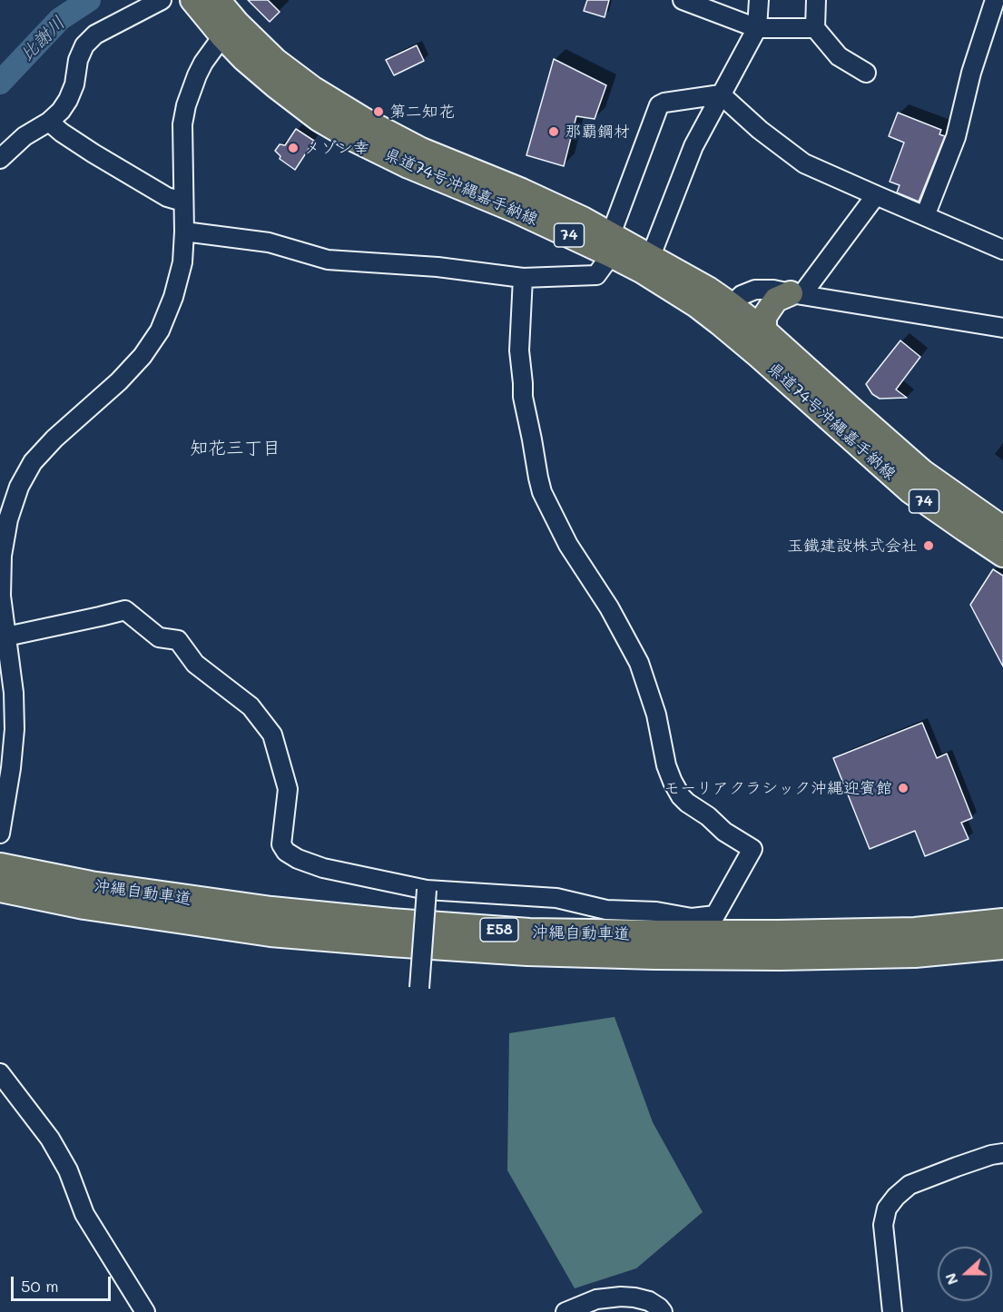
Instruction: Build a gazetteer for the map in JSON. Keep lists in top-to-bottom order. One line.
{"streets":{"highway":["沖縄自動車道","E58"],"main road":["県道74号沖縄嘉手納線","74"]},"districts":["知花三丁目"],"water":["比謝川"],"places":["第二知花","那覇鋼材","メゾン幸","玉鐵建設株式会社","モーリアクラシック沖縄迎賓館"],"scale_bar":"50 m","north":"left"}
